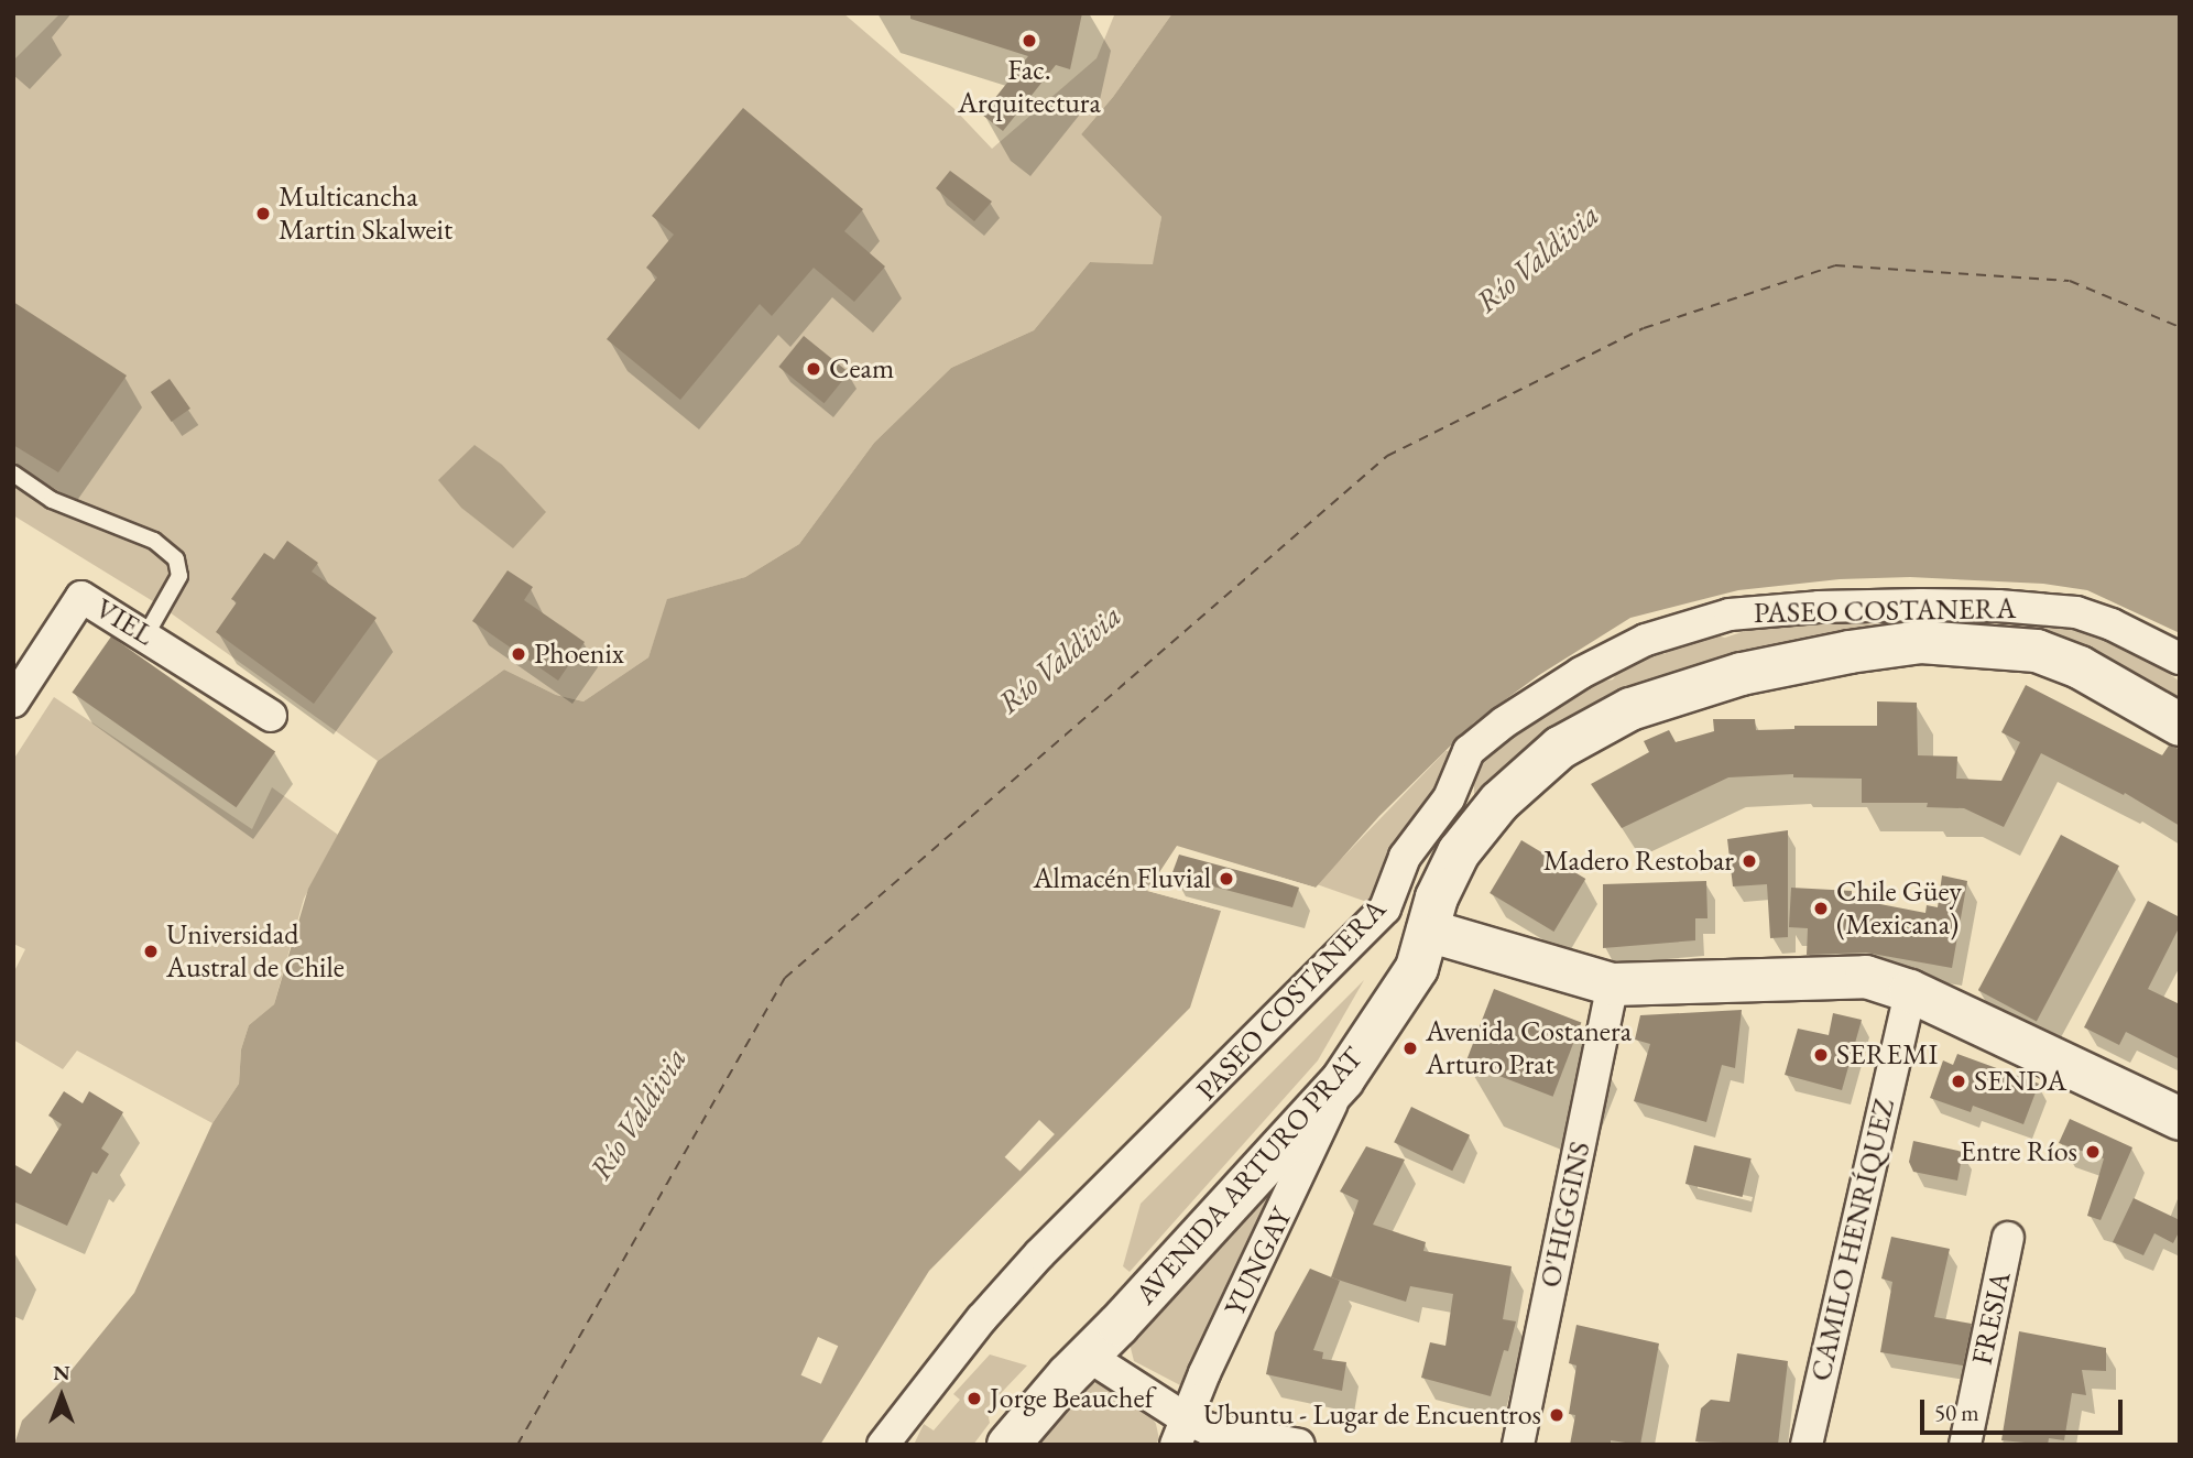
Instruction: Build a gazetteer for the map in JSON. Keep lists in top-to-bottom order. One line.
{"streets":{"main road":["AVENIDA ARTURO PRAT"],"street":["PASEO COSTANERA","VIEL","O'HIGGINS","CAMILO HENRÍQUEZ","YUNGAY","FRESIA"]},"crossings":[["AVENIDA ARTURO PRAT","YUNGAY"]],"water":["Río Valdivia"],"places":["Fac. Arquitectura","Multicancha Martin Skalweit","Ceam","Phoenix","Madero Restobar","Almacén Fluvial","Chile Güey (Mexicana)","Universidad Austral de Chile","Avenida Costanera Arturo Prat","SEREMI","SENDA","Entre Ríos","Jorge Beauchef","Ubuntu - Lugar de Encuentros"],"scale_bar":"50 m","north":"top"}
